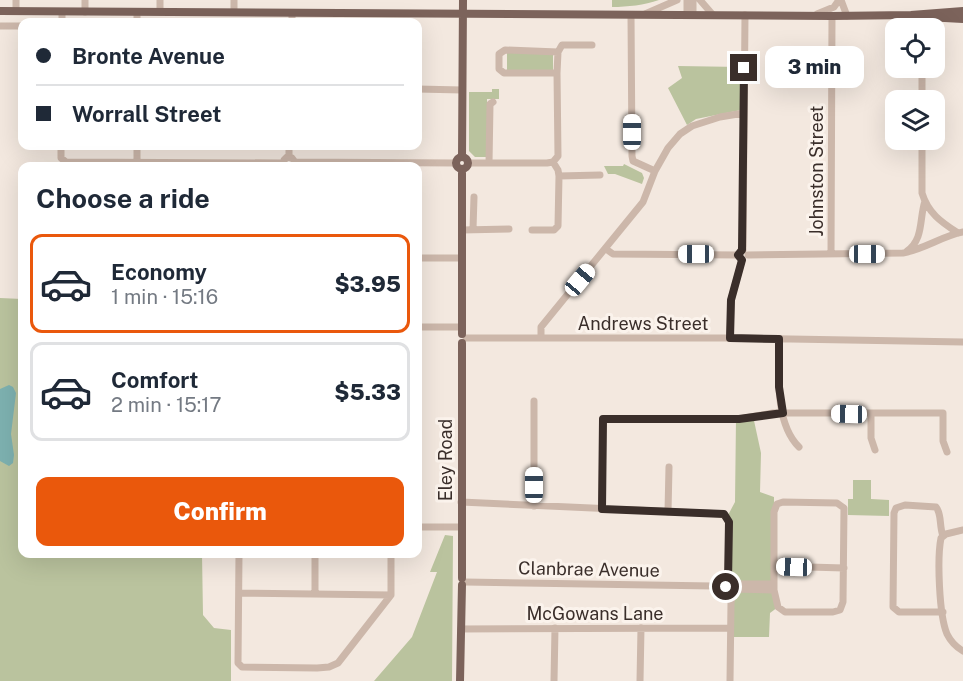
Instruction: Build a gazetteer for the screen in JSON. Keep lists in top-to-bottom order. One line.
{"streets":{"main road":["Eley Road"],"street":["Johnston Street","Andrews Street","Clanbrae Avenue","McGowans Lane"]},"crossings":[["Andrews Street","Eley Road"],["Eley Road","Clanbrae Avenue"],["Eley Road","McGowans Lane"]],"page":{"banner":["Bronte Avenue","Worrall Street"],"bubble":"3 min","heading":"Choose a ride","list":[{"name":"Economy","note":"1 min · 15:16","value":"$3.95"},{"name":"Comfort","note":"2 min · 15:17","value":"$5.33"}],"buttons":"Confirm"}}
